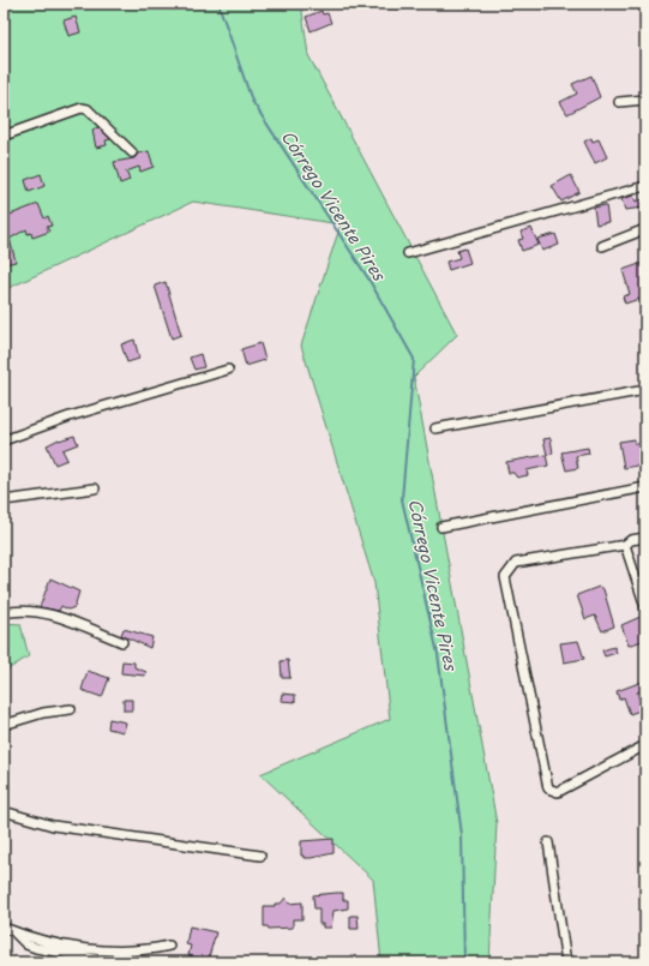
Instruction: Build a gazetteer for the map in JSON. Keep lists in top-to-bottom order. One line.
{"water":["Córrego Vicente Pires"]}
